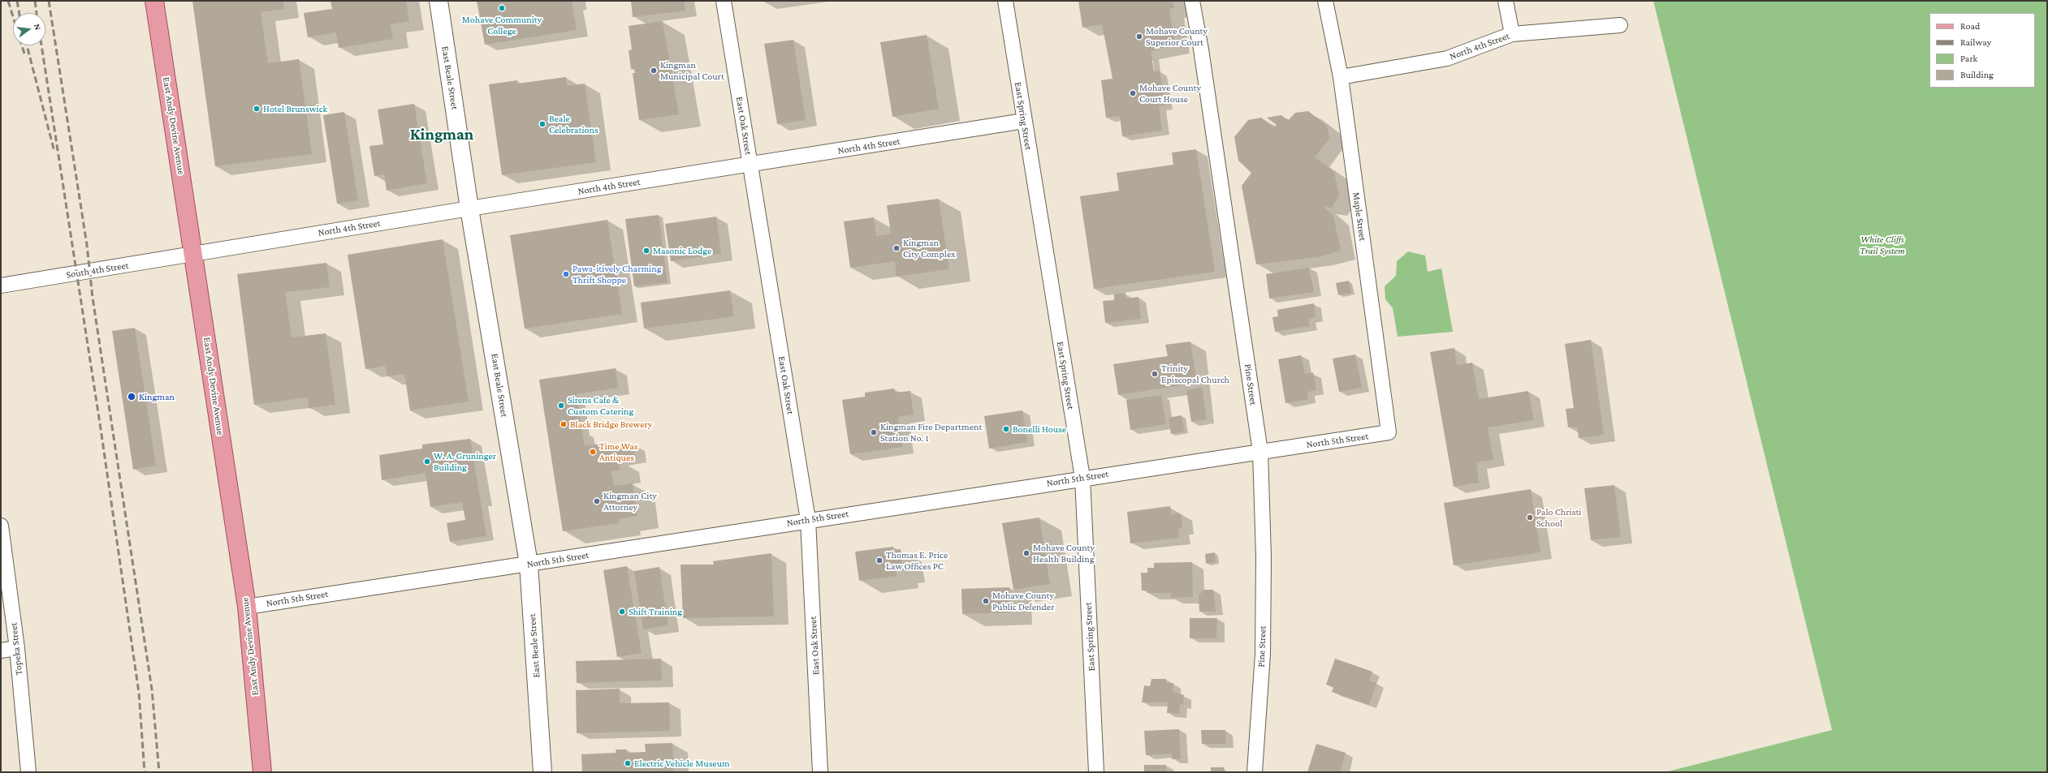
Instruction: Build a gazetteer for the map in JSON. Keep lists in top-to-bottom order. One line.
{"streets":{"main road":["East Beale Street","East Andy Devine Avenue"],"street":["North 4th Street","East Spring Street","East Oak Street","Maple Street","South 4th Street","Pine Street","North 5th Street","Topeka Street"]},"crossings":[["North 4th Street","East Beale Street"],["North 4th Street","East Spring Street"],["North 4th Street","East Andy Devine Avenue"],["North 4th Street","East Oak Street"],["North 4th Street","Maple Street"],["North 4th Street","South 4th Street"],["East Beale Street","North 5th Street"],["East Spring Street","North 5th Street"],["East Andy Devine Avenue","South 4th Street"],["East Andy Devine Avenue","North 5th Street"],["East Oak Street","North 5th Street"],["Maple Street","North 5th Street"],["Pine Street","North 5th Street"]],"districts":["Kingman"],"parks":["White Cliffs Trail System"],"places":["Mohave Community College","Mohave County Superior Court","Kingman Municipal Court","Mohave County Court House","Hotel Brunswick","Beale Celebrations","Kingman City Complex","Masonic Lodge","Paws-itively Charming Thrift Shoppe","Trinity Episcopal Church","Kingman","Sirens Cafe & Custom Catering","Black Bridge Brewery","Bonelli House","Kingman Fire Department Station No. 1","Time Was Antiques","W. A. Gruninger Building","Kingman City Attorney","Palo Christi School","Mohave County Health Building","Thomas E. Price Law Offices PC","Mohave County Public Defender","Shift Training","Electric Vehicle Museum"],"legend":["Road","Railway","Park","Building"],"north":"right"}
